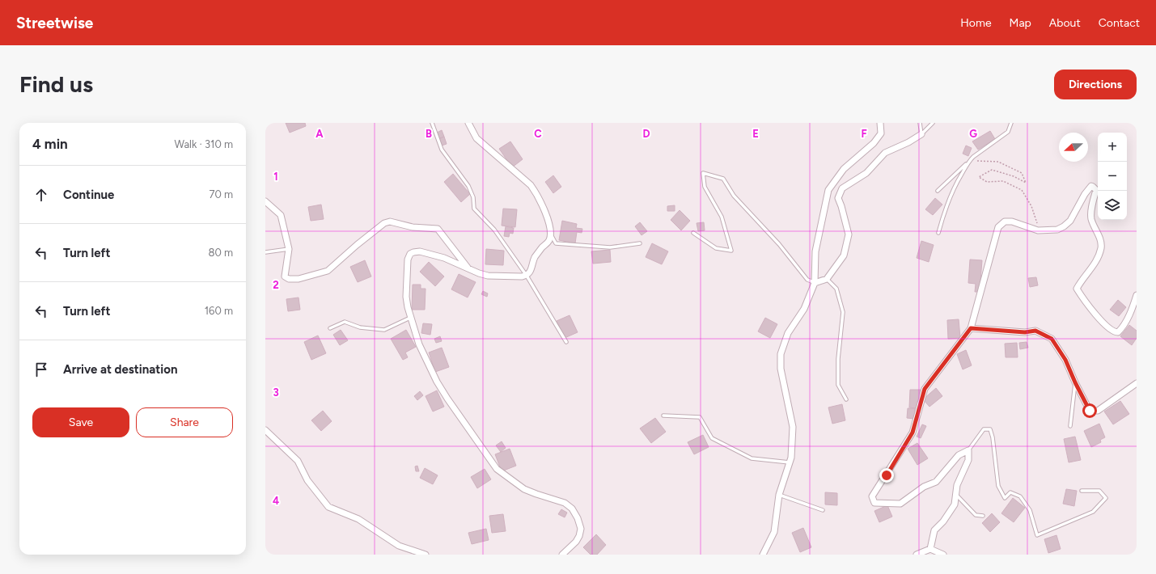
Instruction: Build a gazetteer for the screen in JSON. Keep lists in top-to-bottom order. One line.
{"north":"left","page":{"header":"Streetwise","nav":["Home","Map","About","Contact"],"buttons":["Directions",["Save","Share"]],"title":"Find us","heading":["4 min","Walk · 310 m"],"map_buttons":["+","−"],"list":[["Continue","70 m"],["Turn left","80 m"],["Turn left","160 m"],"Arrive at destination"]},"grid":{"columns":["A","B","C","D","E","F","G"],"rows":["1","2","3","4"]}}
